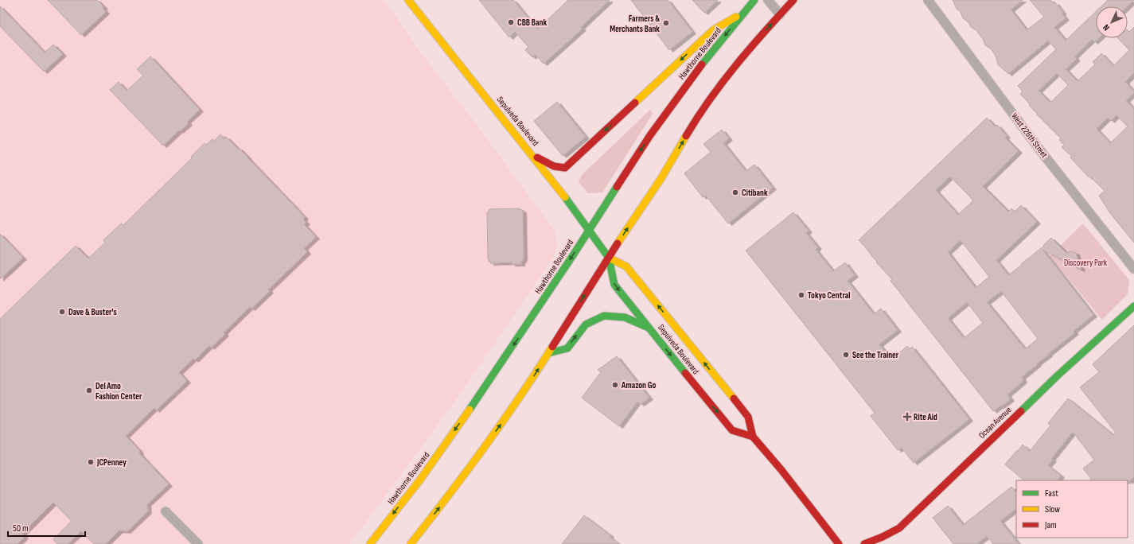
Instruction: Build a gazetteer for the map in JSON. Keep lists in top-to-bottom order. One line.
{"streets":{"main road":["Hawthorne Boulevard","Sepulveda Boulevard","Ocean Avenue"],"street":["West 226th Street"]},"crossings":[["Hawthorne Boulevard","Sepulveda Boulevard"]],"parks":["Discovery Park"],"places":{"other":["CBB Bank","Farmers & Merchants Bank","Citibank","Tokyo Central","Dave & Buster's","See the Trainer","Amazon Go","Del Amo Fashion Center","JCPenney"],"health":["Rite Aid"]},"legend":["Fast","Slow","Jam"],"scale_bar":"50 m","north":"bottom left"}
